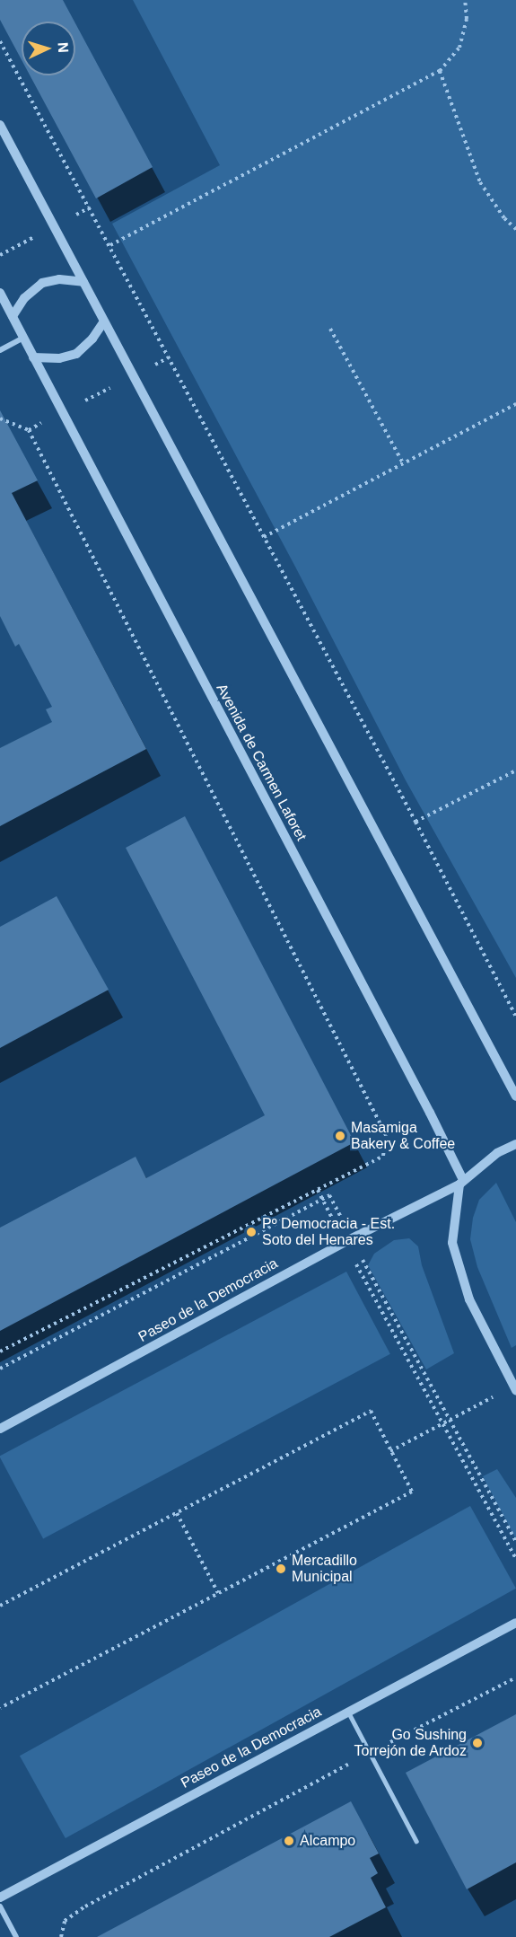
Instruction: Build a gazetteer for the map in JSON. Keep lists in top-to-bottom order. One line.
{"streets":{"street":["Avenida de Carmen Laforet","Paseo de la Democracia"]},"crossings":[["Avenida de Carmen Laforet","Paseo de la Democracia"]],"places":["Masamiga Bakery & Coffee","Pº Democracia - Est. Soto del Henares","Mercadillo Municipal","Go Sushing Torrejón de Ardoz","Alcampo"],"north":"right"}
